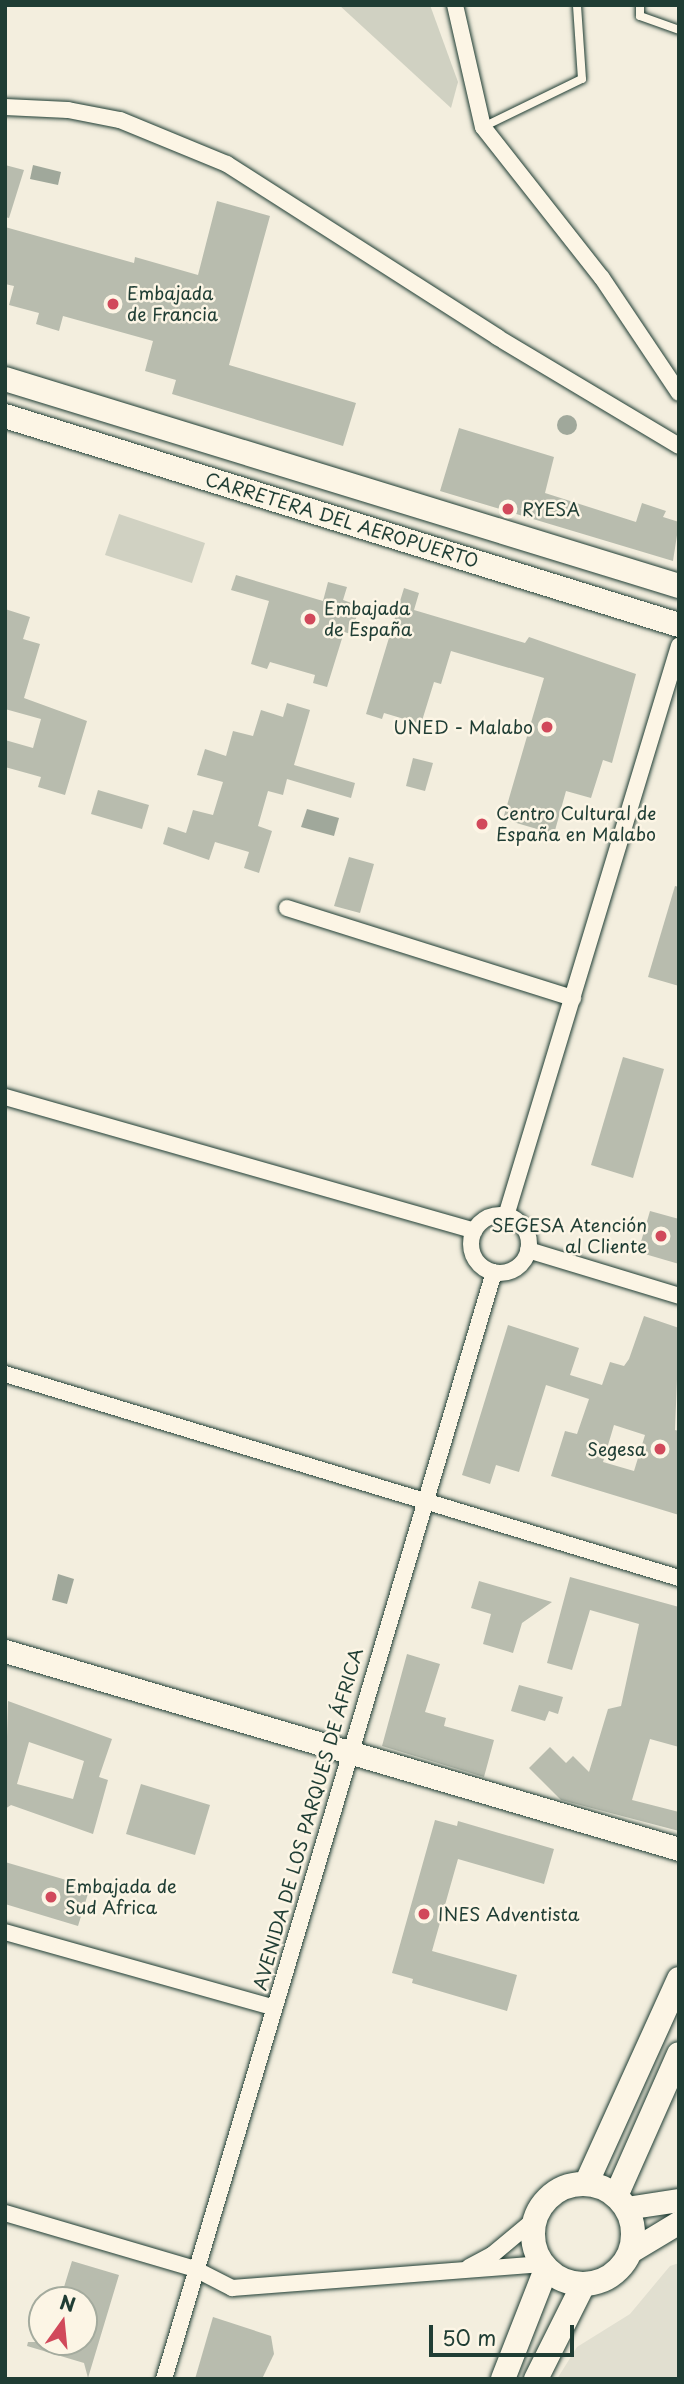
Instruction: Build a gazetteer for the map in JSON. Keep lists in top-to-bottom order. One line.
{"streets":{"main road":["CARRETERA DEL AEROPUERTO"],"street":["AVENIDA DE LOS PARQUES DE ÁFRICA"]},"places":["Embajada de Francia","RYESA","Embajada de España","UNED - Malabo","Centro Cultural de España en Malabo","SEGESA Atención al Cliente","Segesa","Embajada de Sud Africa","INES Adventista"],"scale_bar":"50 m","north":"top"}
